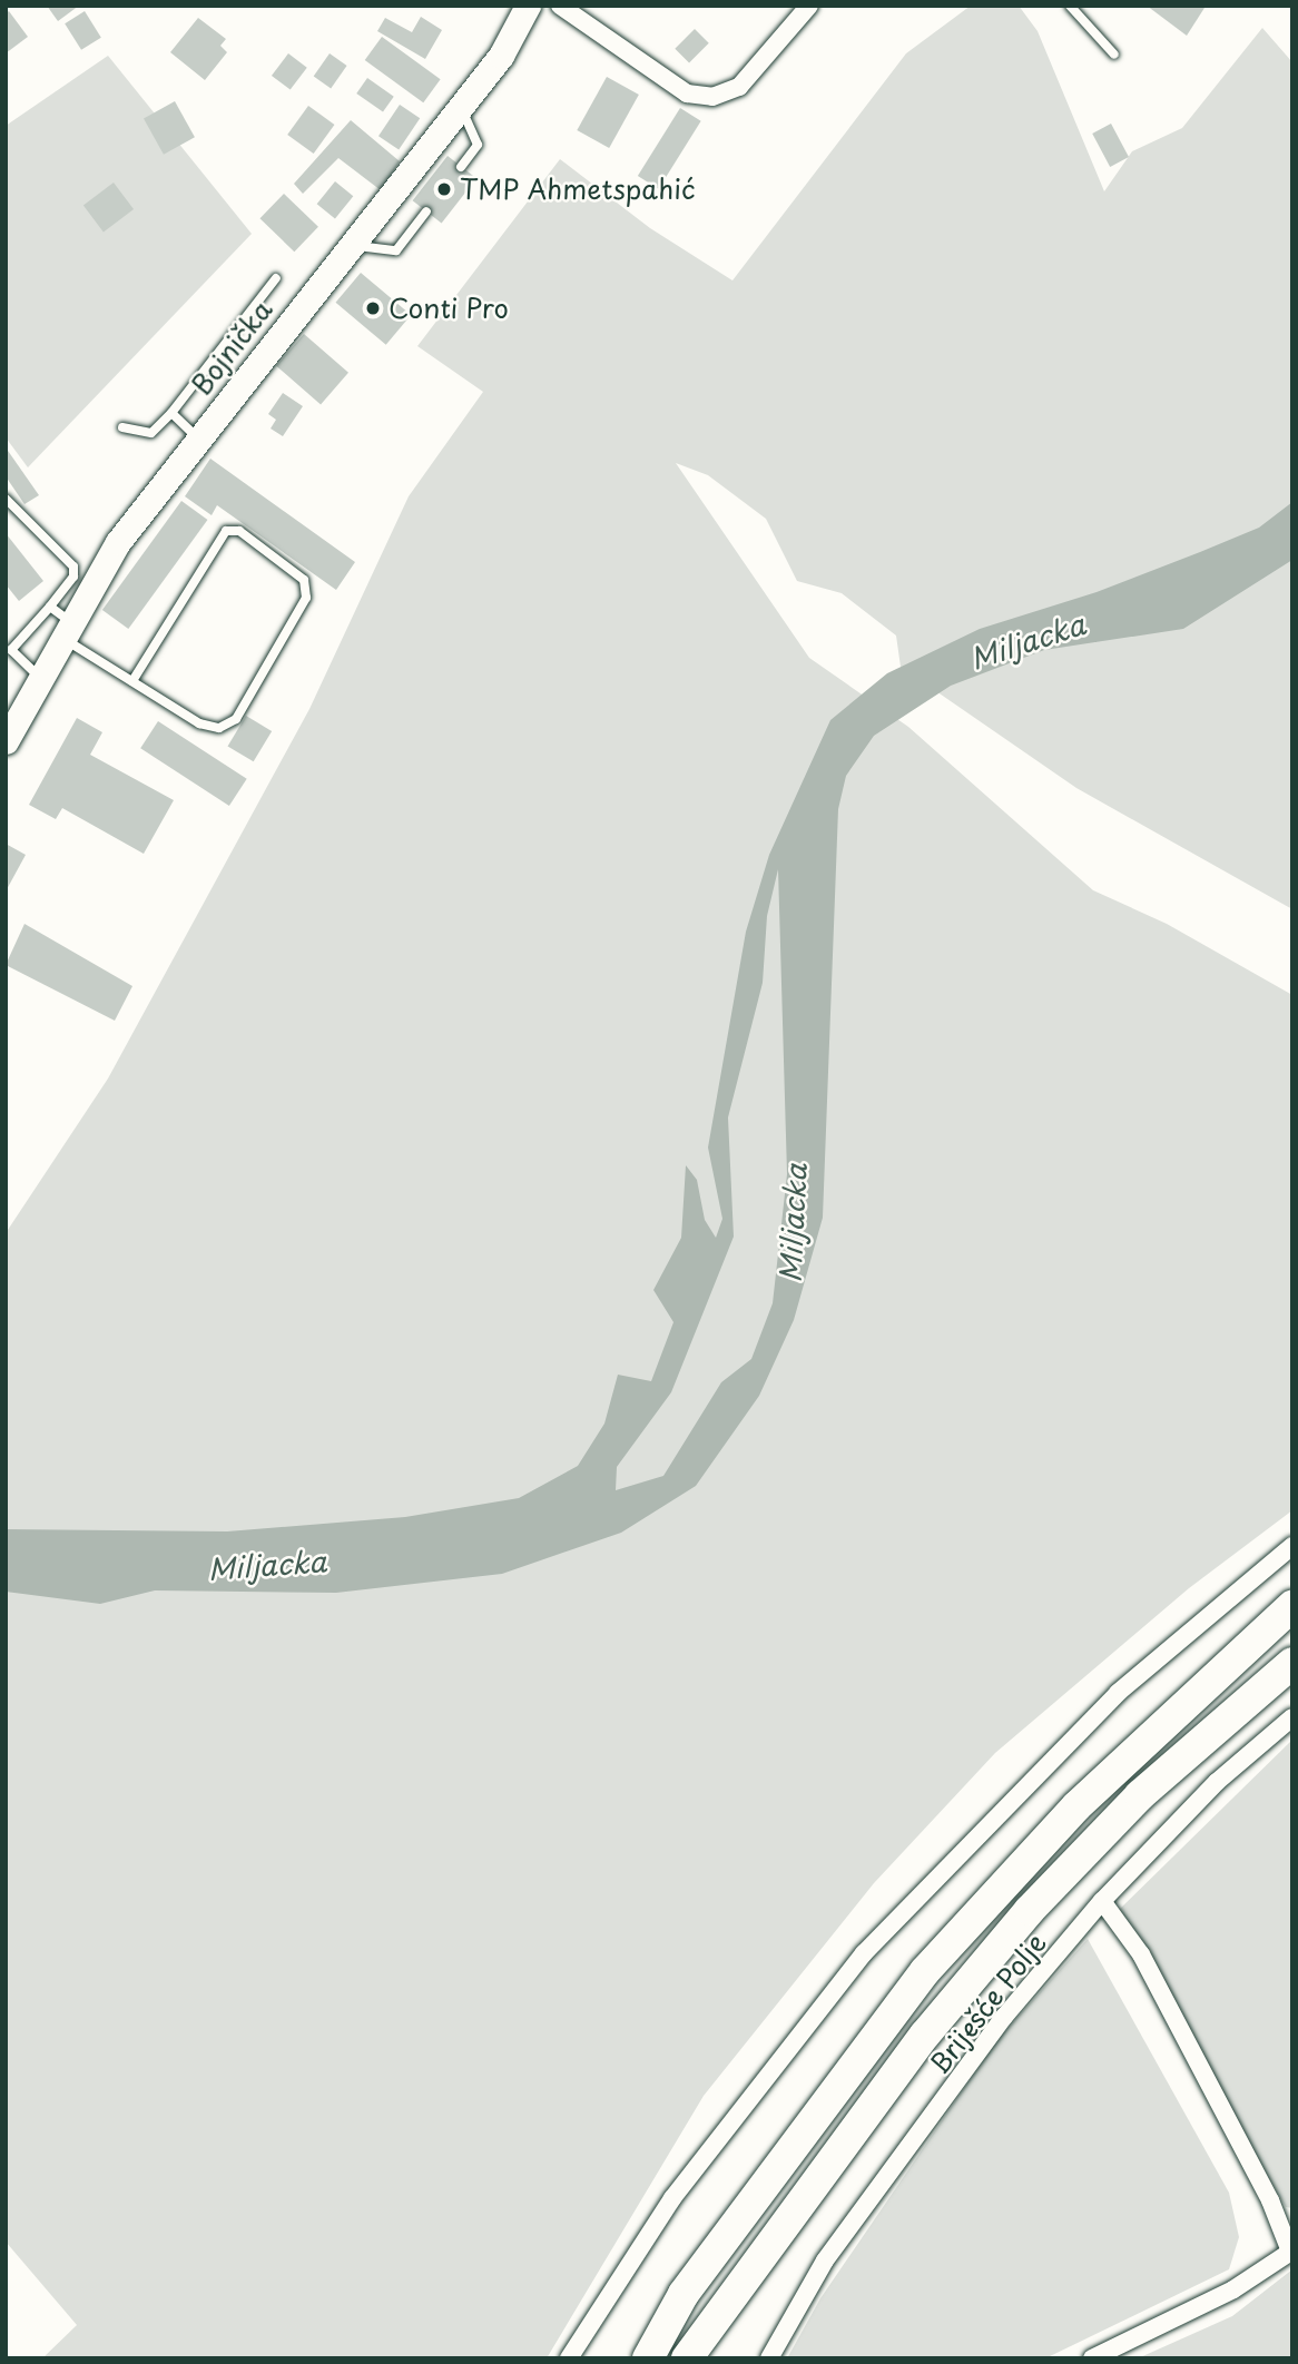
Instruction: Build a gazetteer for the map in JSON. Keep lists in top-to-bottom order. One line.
{"streets":{"main road":["Bojnička"],"street":["Briješće Polje"]},"water":["Miljacka"],"places":["TMP Ahmetspahić","Conti Pro"]}
